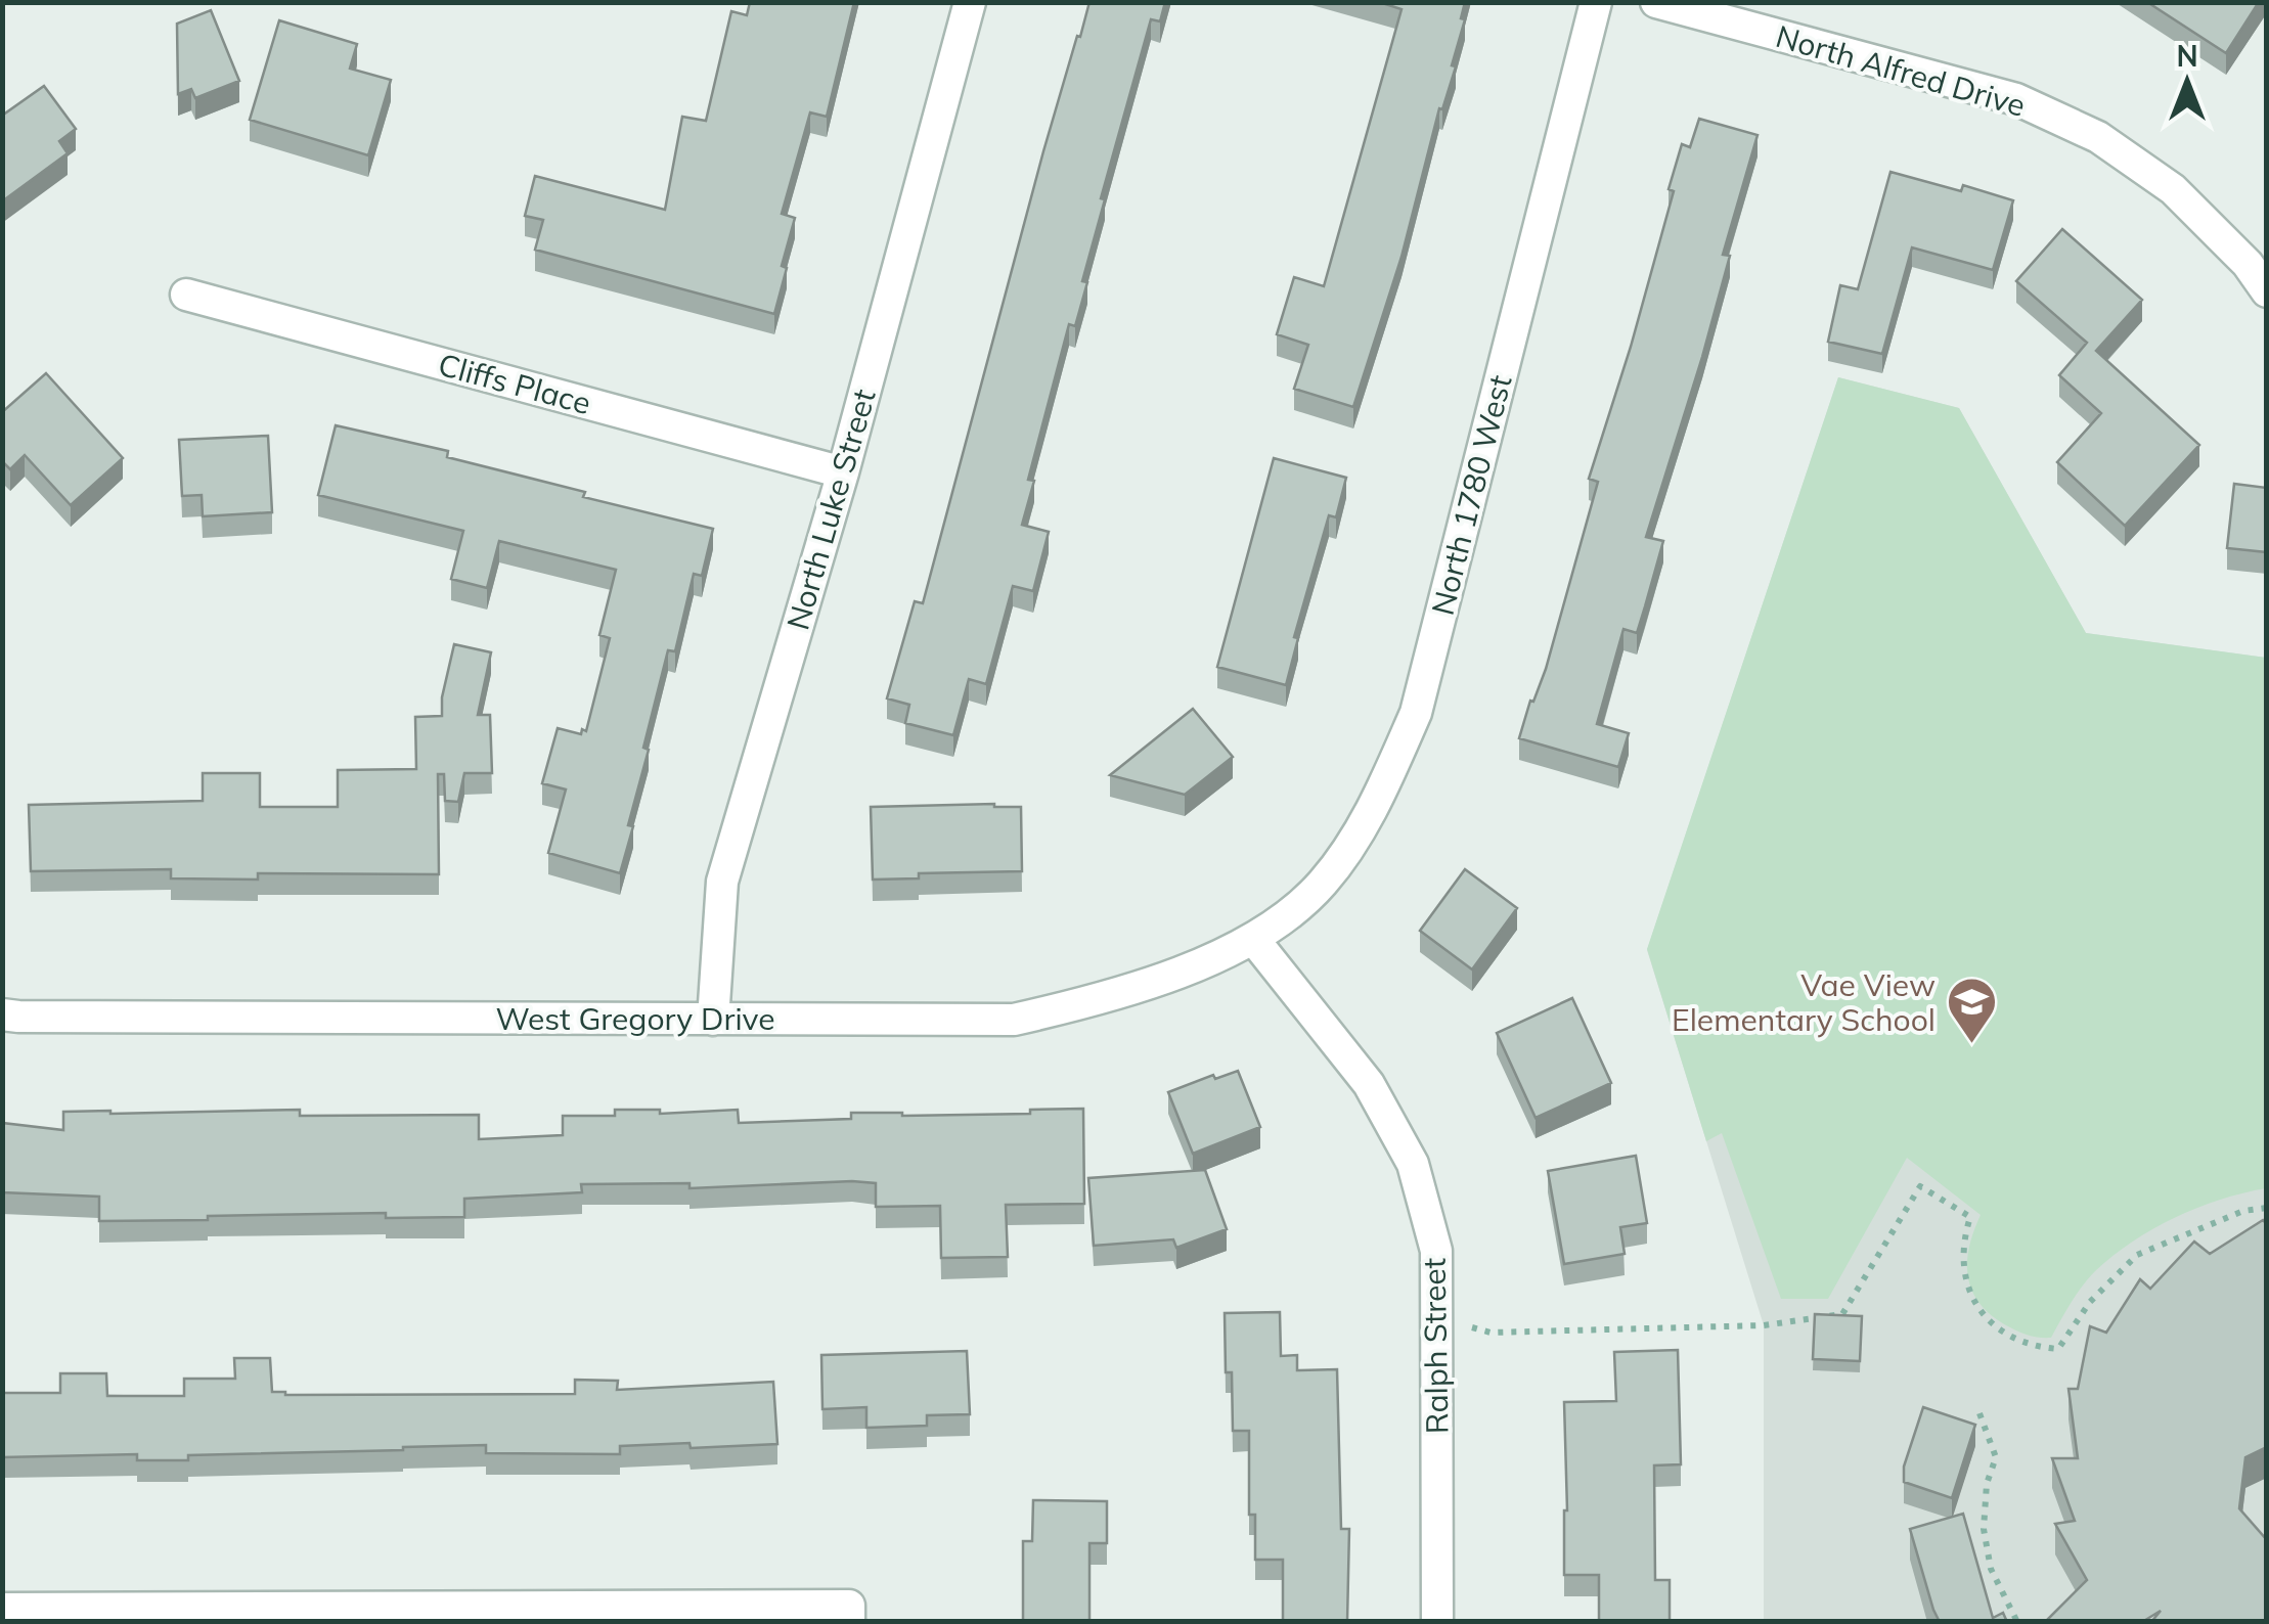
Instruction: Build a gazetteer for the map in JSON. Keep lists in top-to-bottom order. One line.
{"streets":{"street":["North Alfred Drive","Cliffs Place","North 1780 West","North Luke Street","West Gregory Drive","Ralph Street"]},"crossings":[["Cliffs Place","North Luke Street"],["North 1780 West","West Gregory Drive"],["North 1780 West","Ralph Street"],["North Luke Street","West Gregory Drive"],["West Gregory Drive","Ralph Street"]],"places":{"school or university":["Vae View Elementary School"]},"north":"top"}
